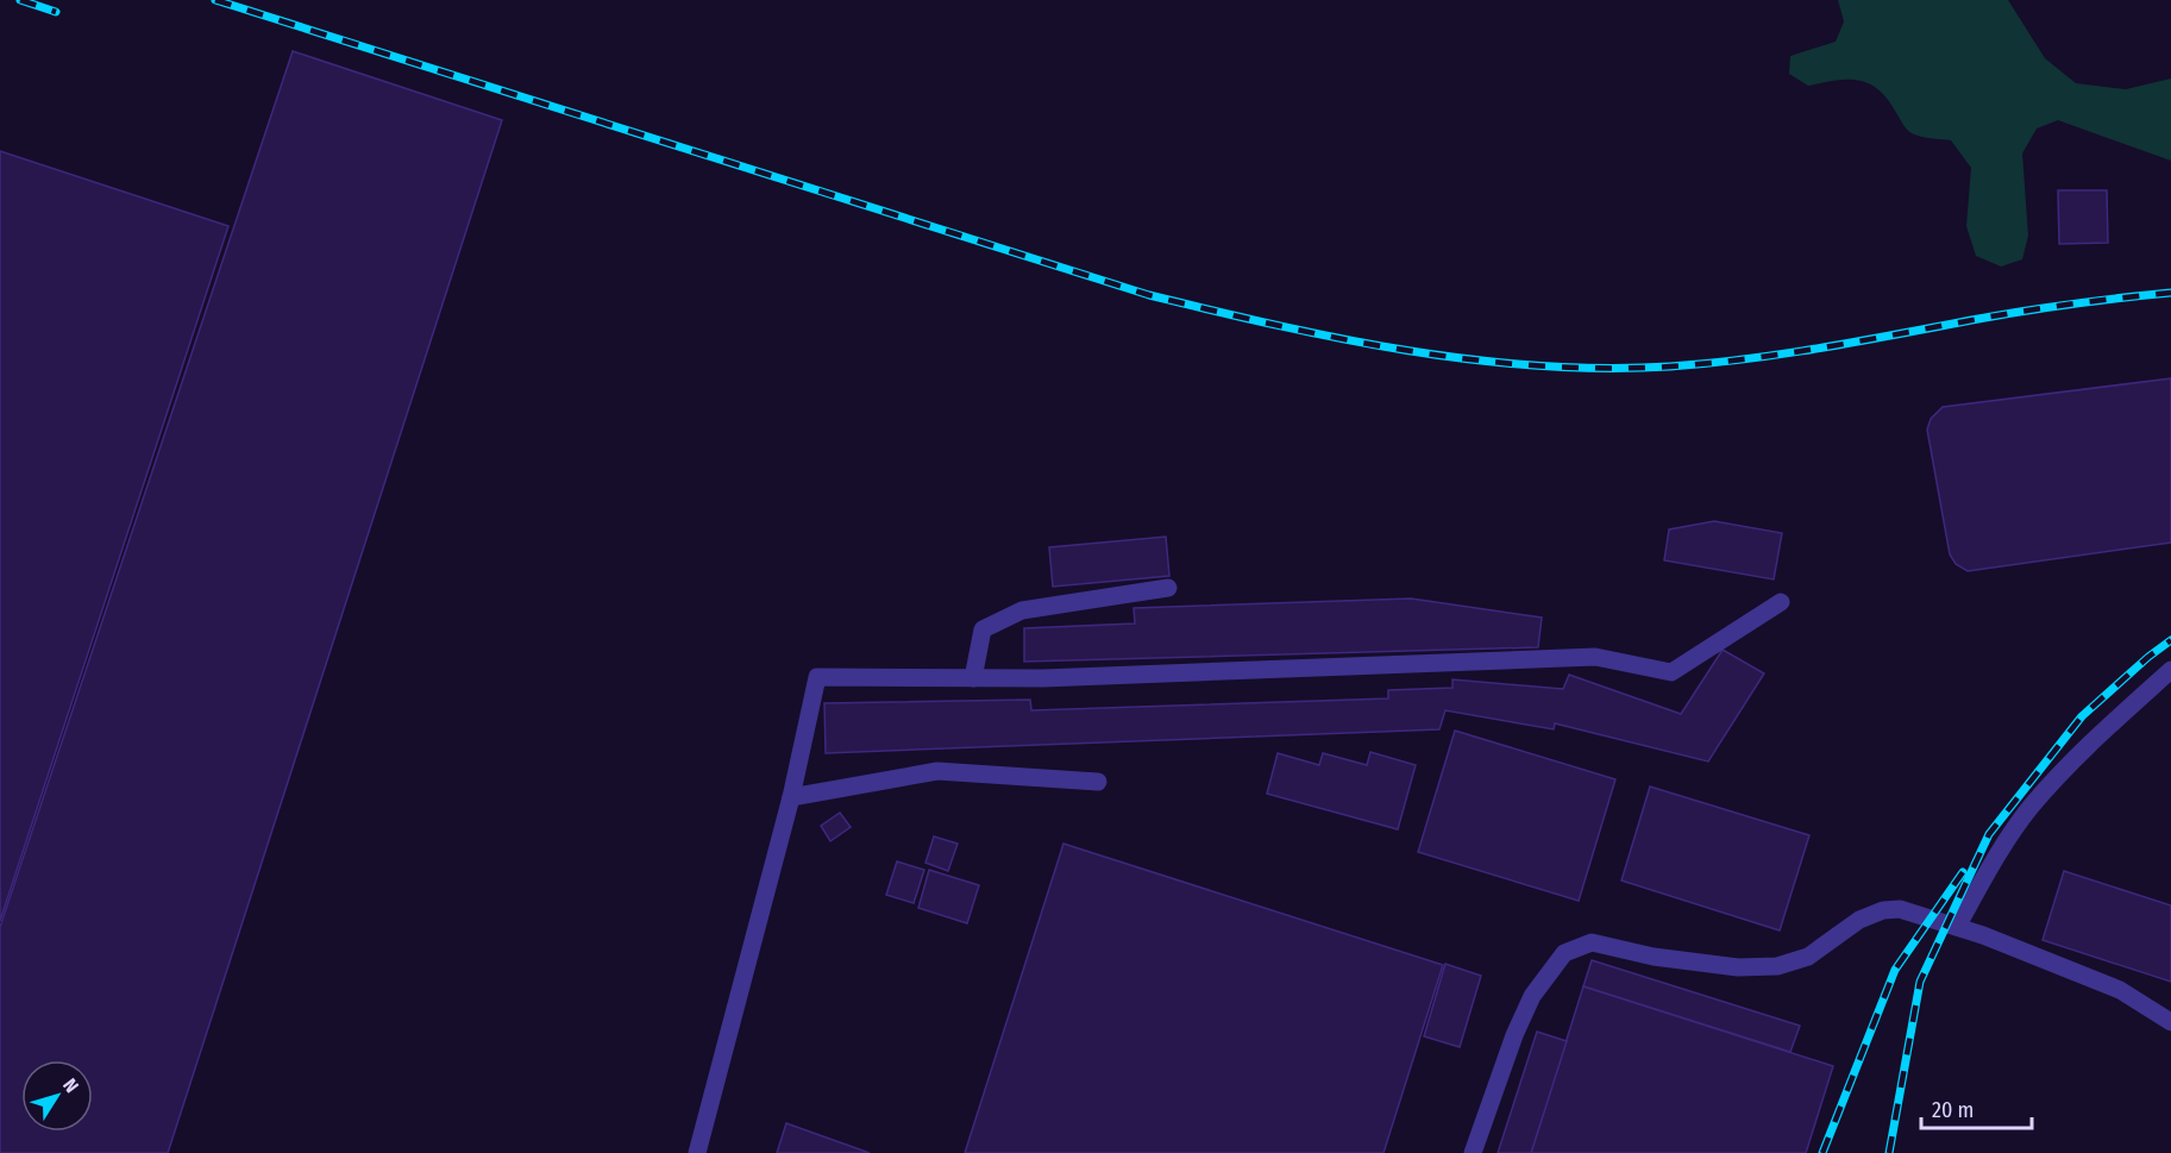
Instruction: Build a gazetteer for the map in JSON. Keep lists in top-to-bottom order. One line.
{"scale_bar":"20 m","north":"top right"}
